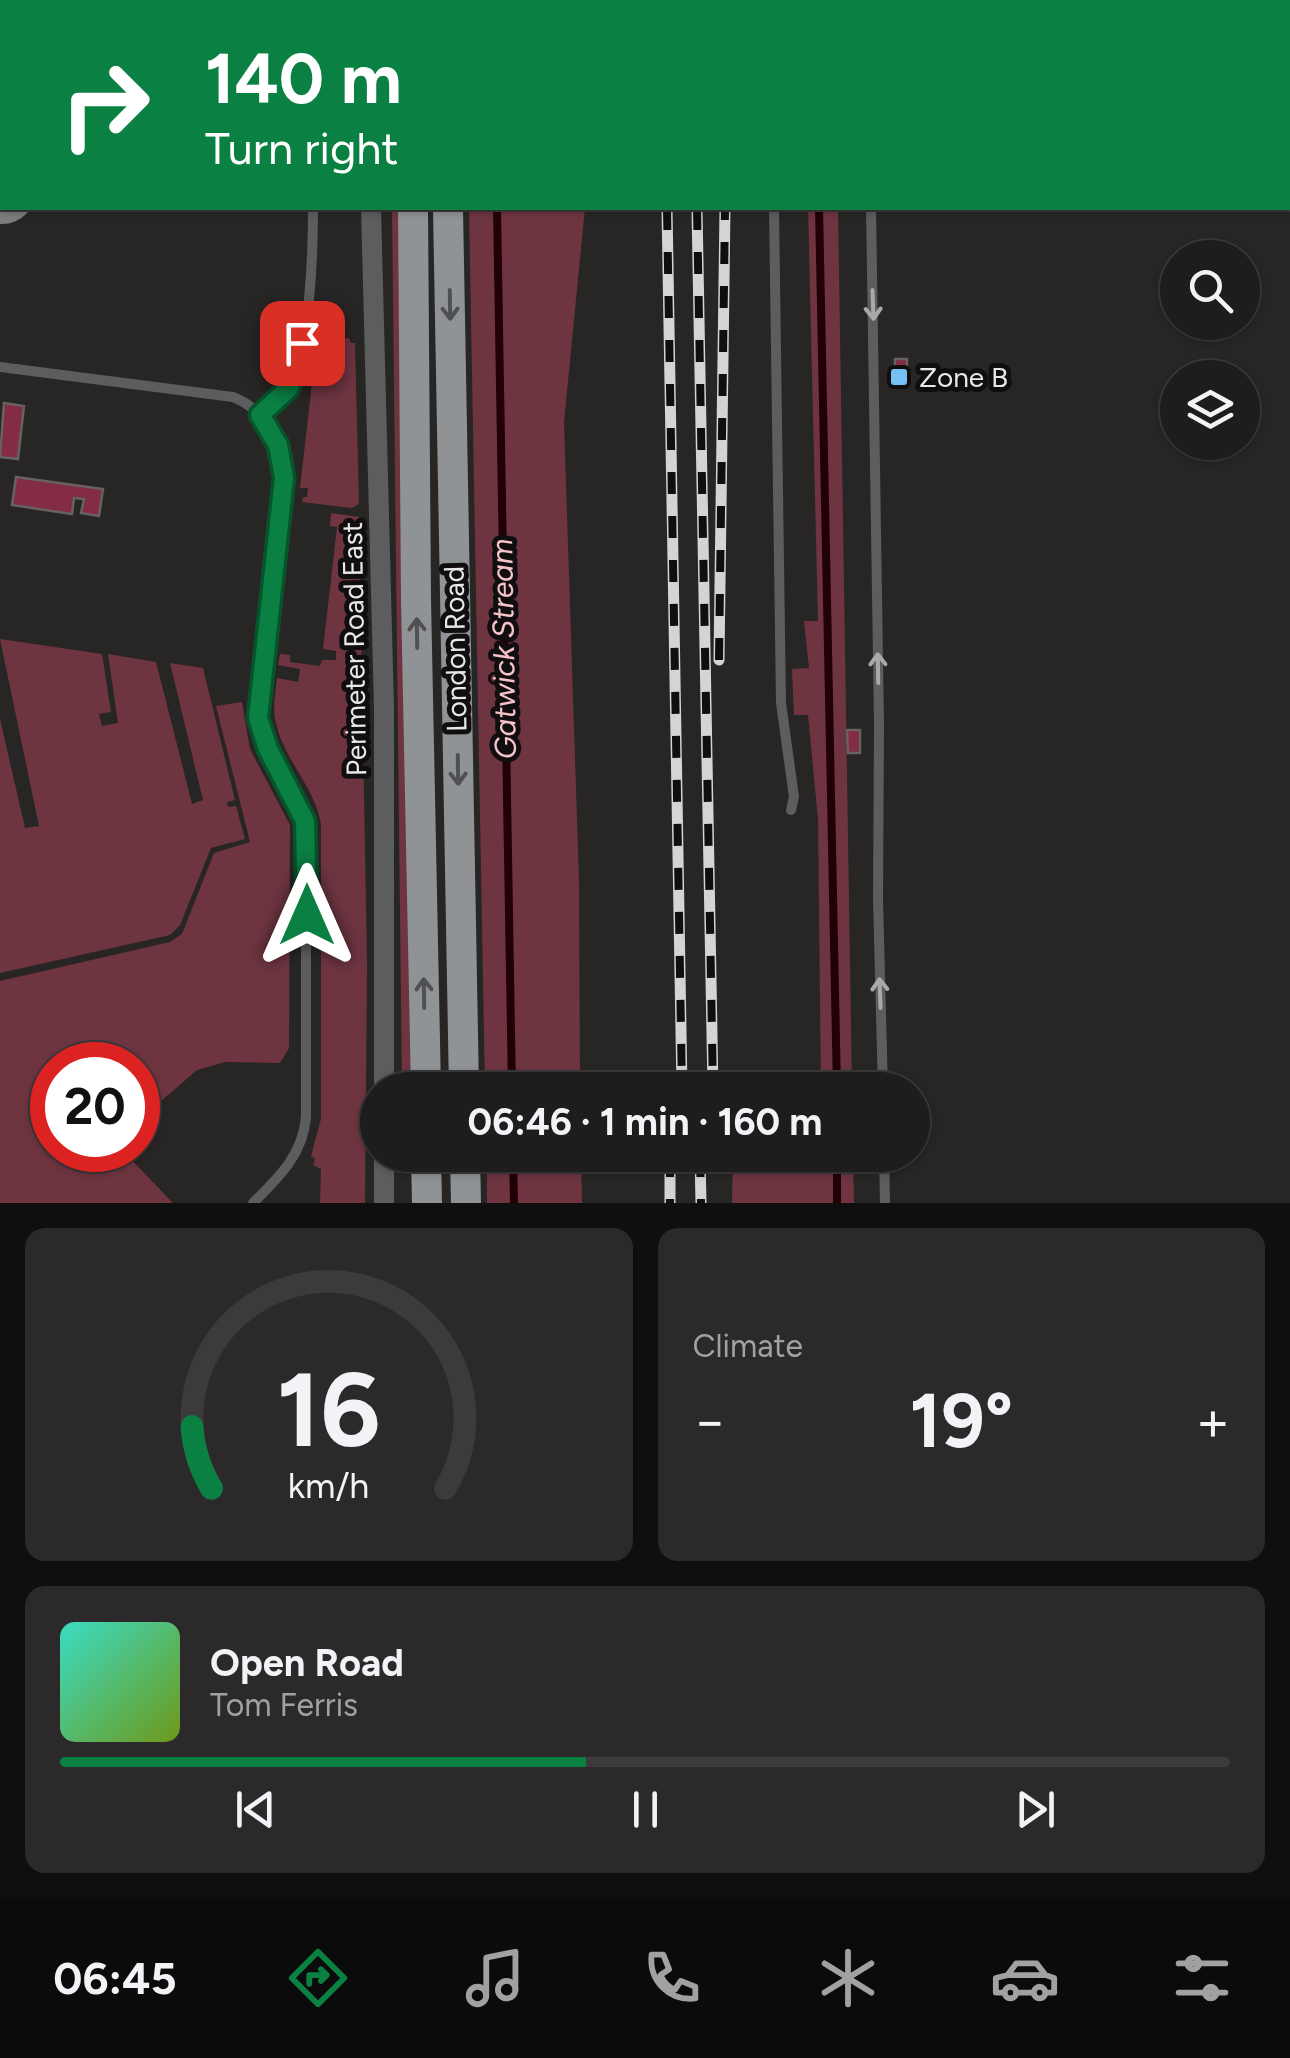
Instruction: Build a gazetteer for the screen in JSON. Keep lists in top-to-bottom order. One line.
{"streets":{"main road":["London Road"],"street":["Perimeter Road East"]},"water":["Gatwick Stream"],"places":{"transit":["Zone B"]},"page":{"turn":["140 m","Turn right"],"limit":"20","trip":"06:46 · 1 min · 160 m","tile":"Climate","heat":["−","19°","+"],"song":["Open Road","Tom Ferris"],"tabs":"06:45","gauge":["16","km/h"]}}
